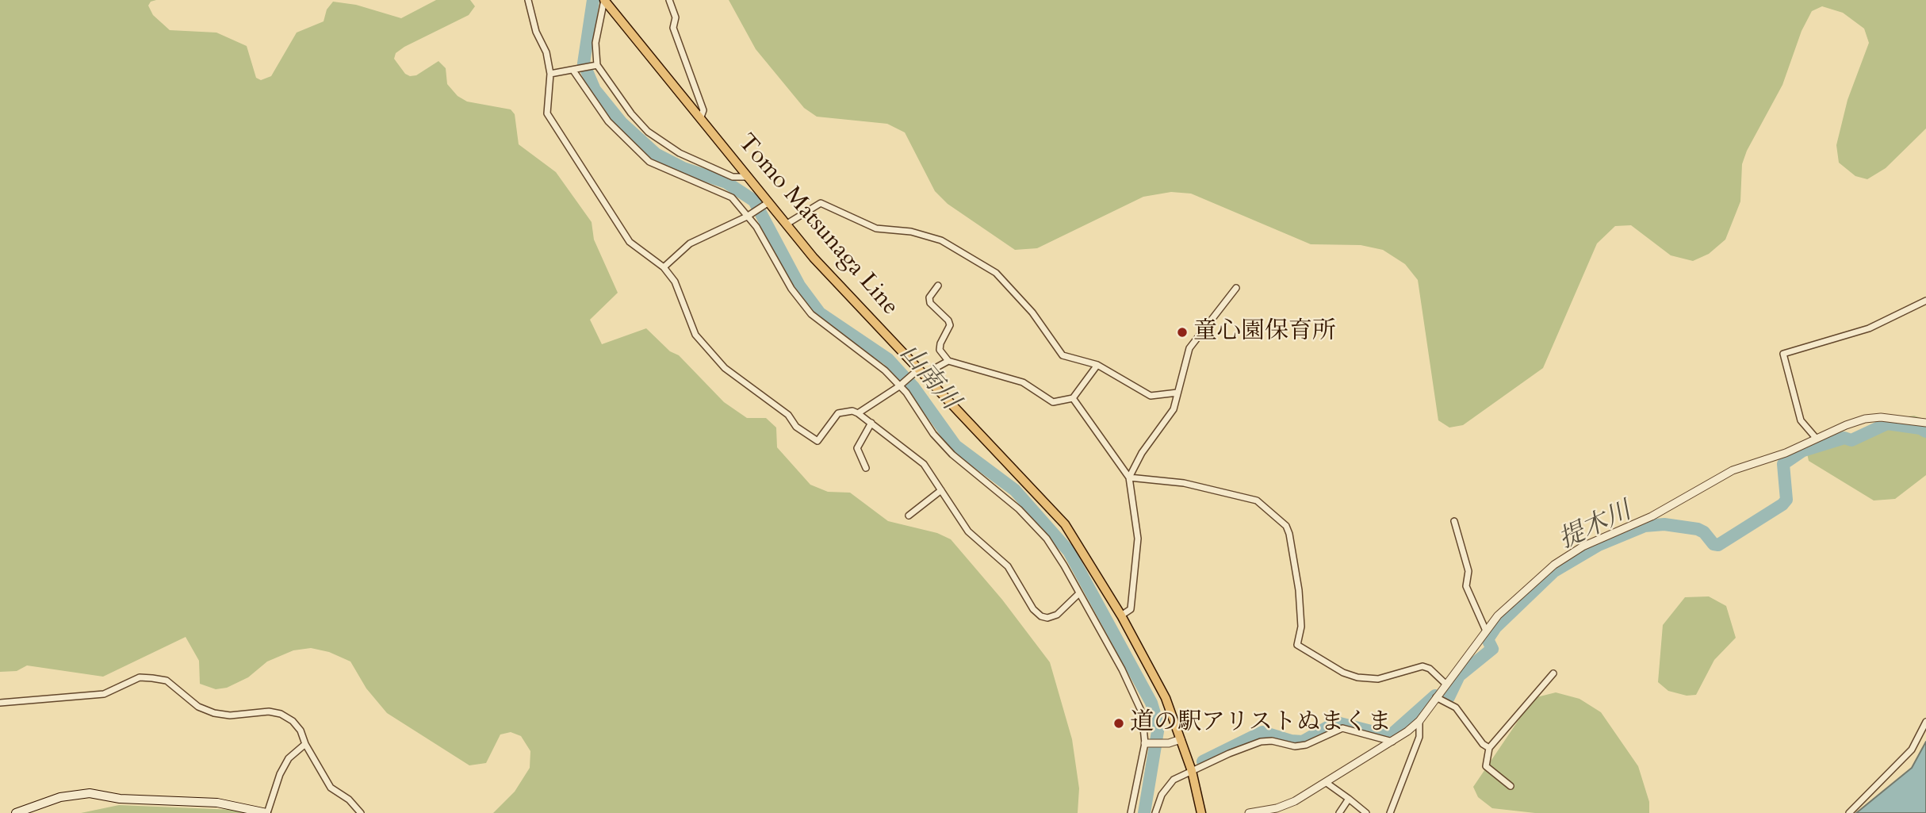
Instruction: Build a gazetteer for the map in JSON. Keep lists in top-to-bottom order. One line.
{"streets":{"main road":["Tomo Matsunaga Line"]},"water":["山南川","提木川"],"places":["童心園保育所","道の駅アリストぬまくま"]}
